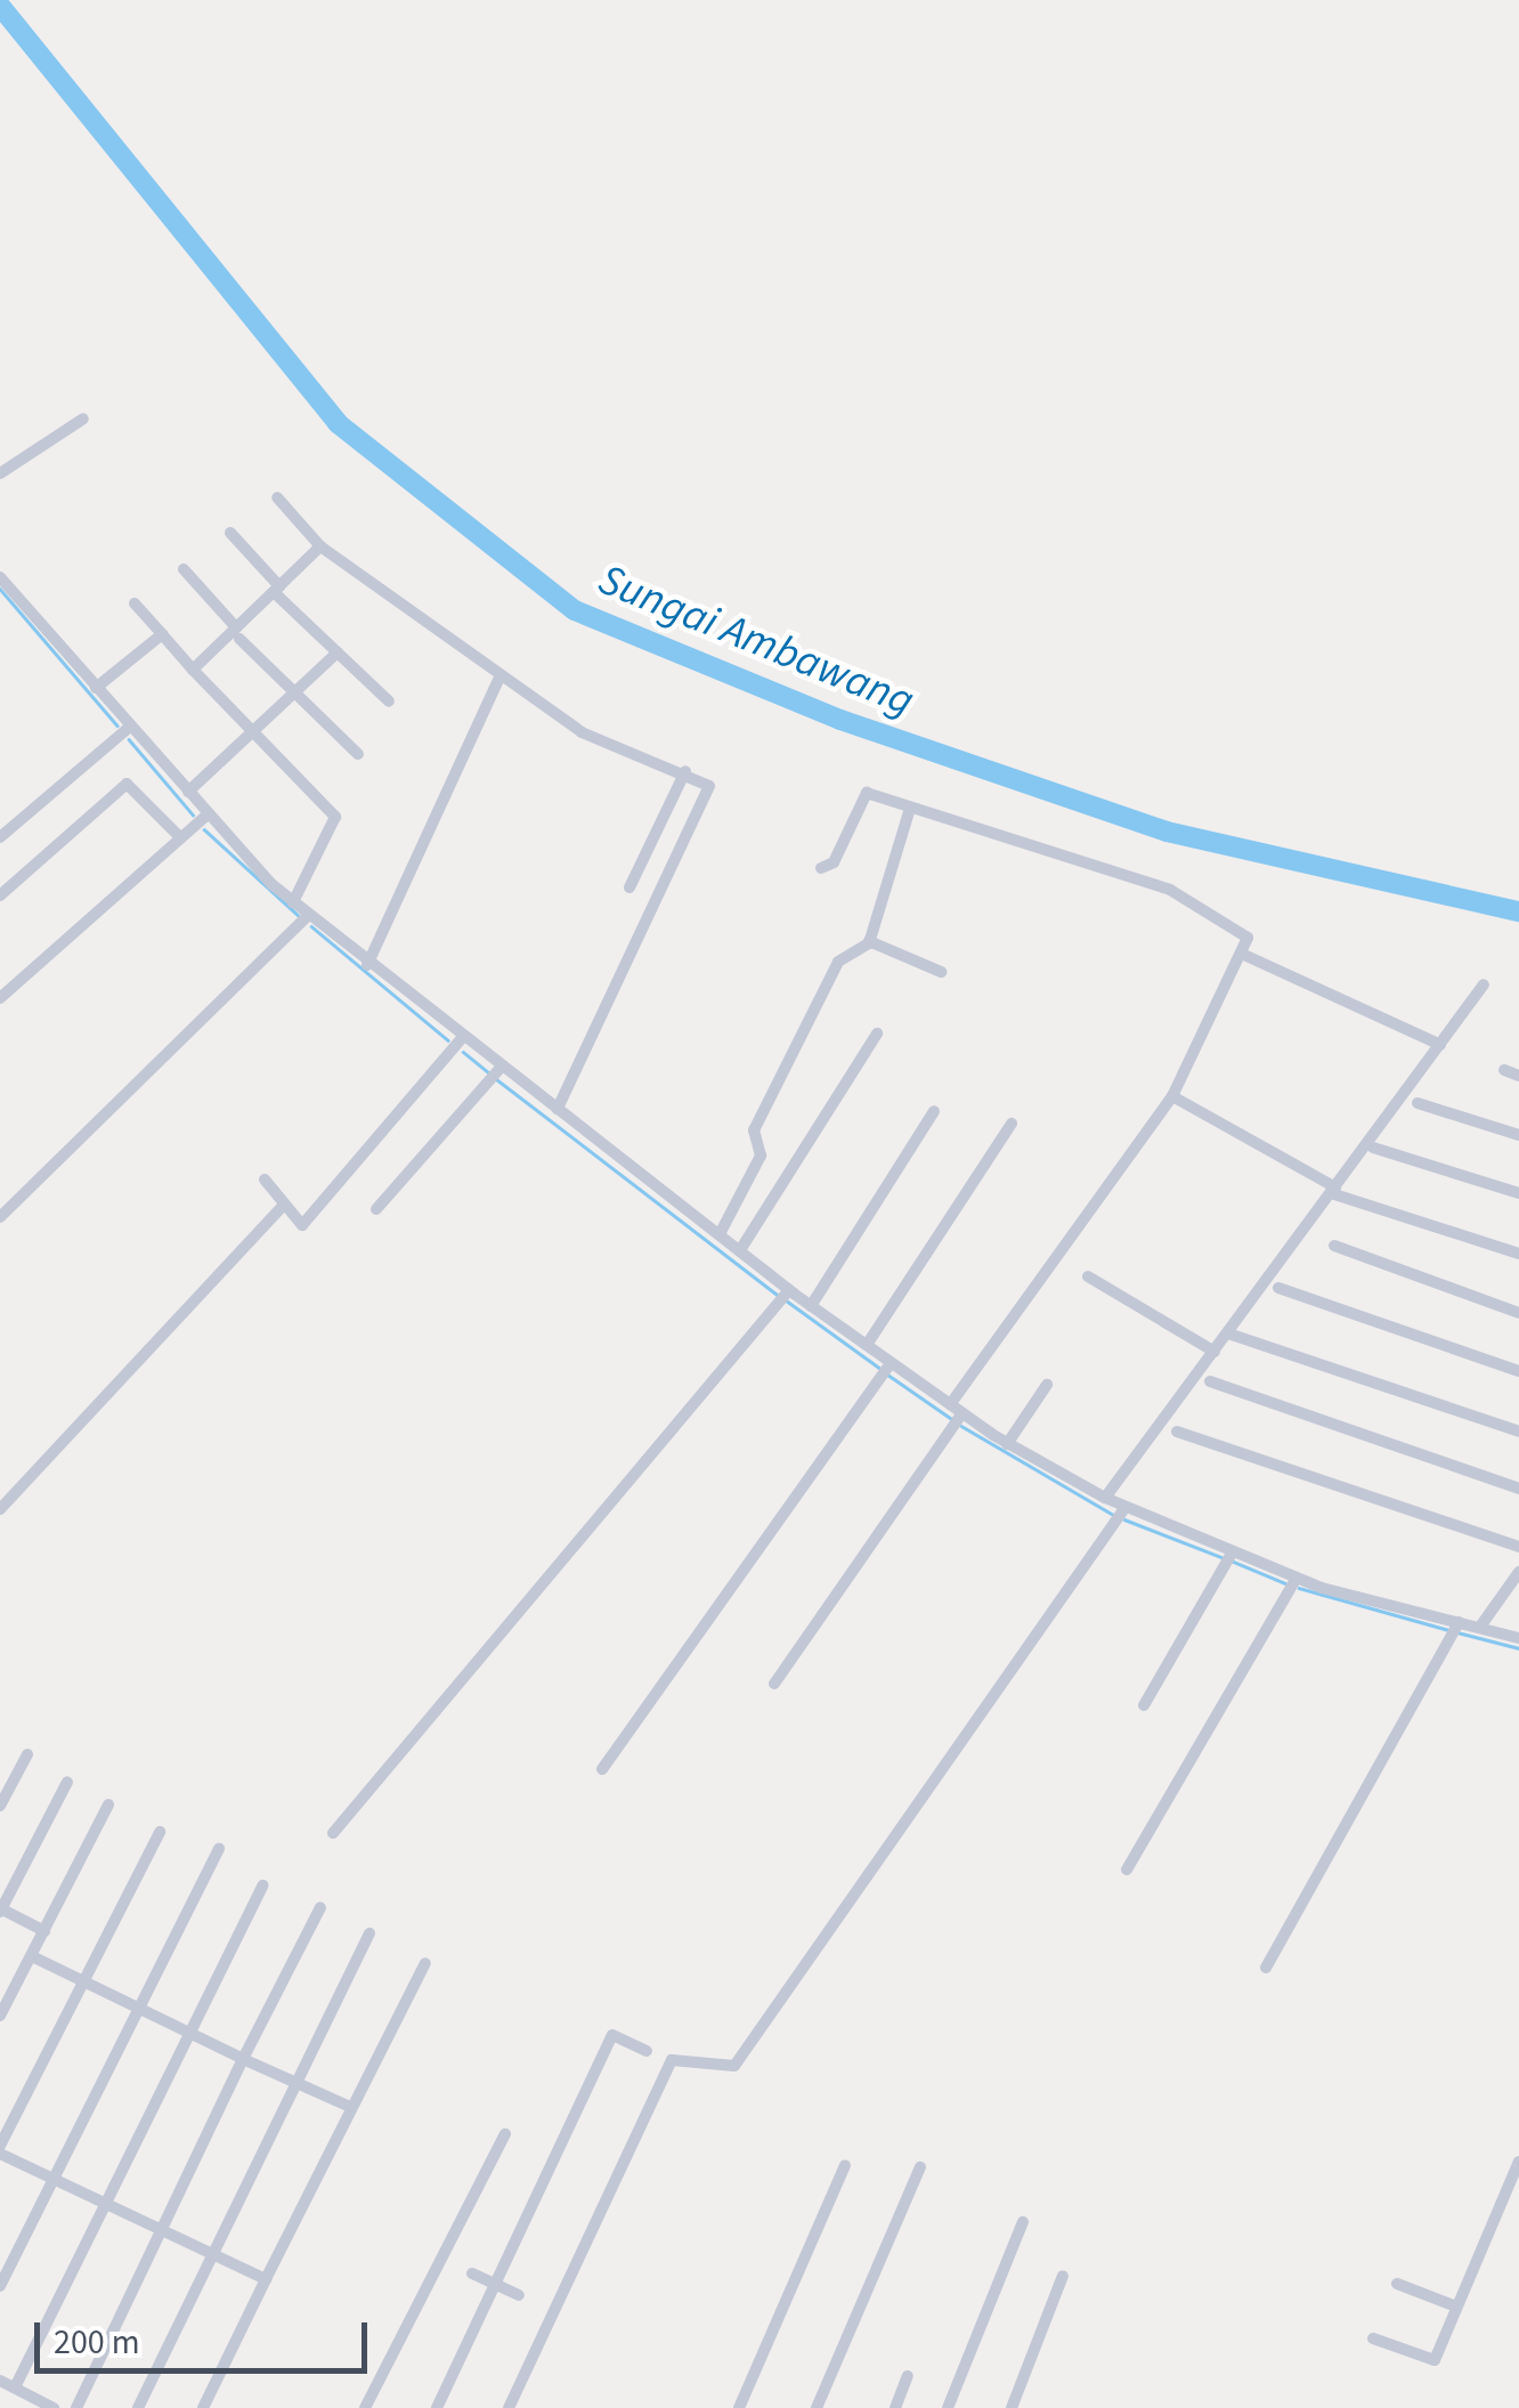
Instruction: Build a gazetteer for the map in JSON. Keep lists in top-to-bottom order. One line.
{"water":["Sungai Ambawang"],"scale_bar":"200 m"}
